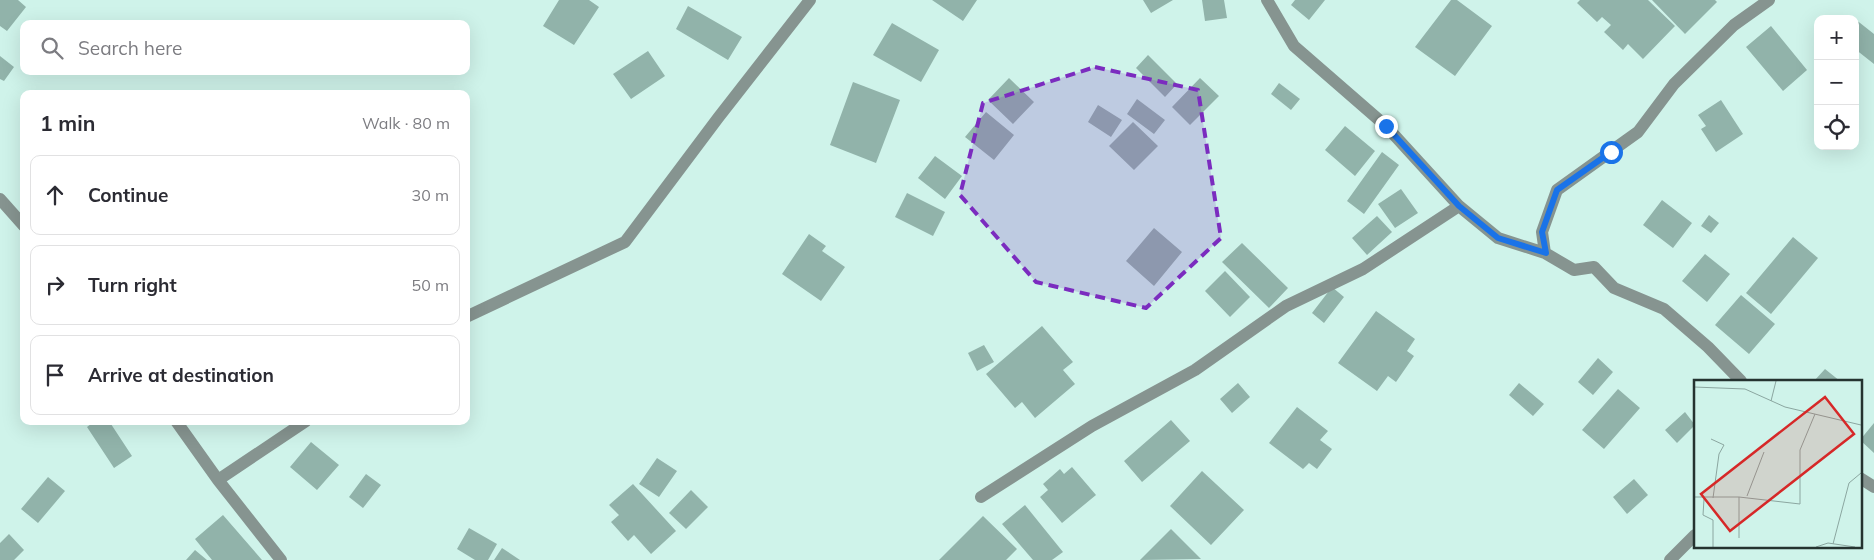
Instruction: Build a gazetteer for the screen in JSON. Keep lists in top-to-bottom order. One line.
{"page":{"map_buttons":["+","−"],"search":"Search here","heading":["1 min","Walk · 80 m"],"list":[["Continue","30 m"],["Turn right","50 m"],"Arrive at destination"]}}
